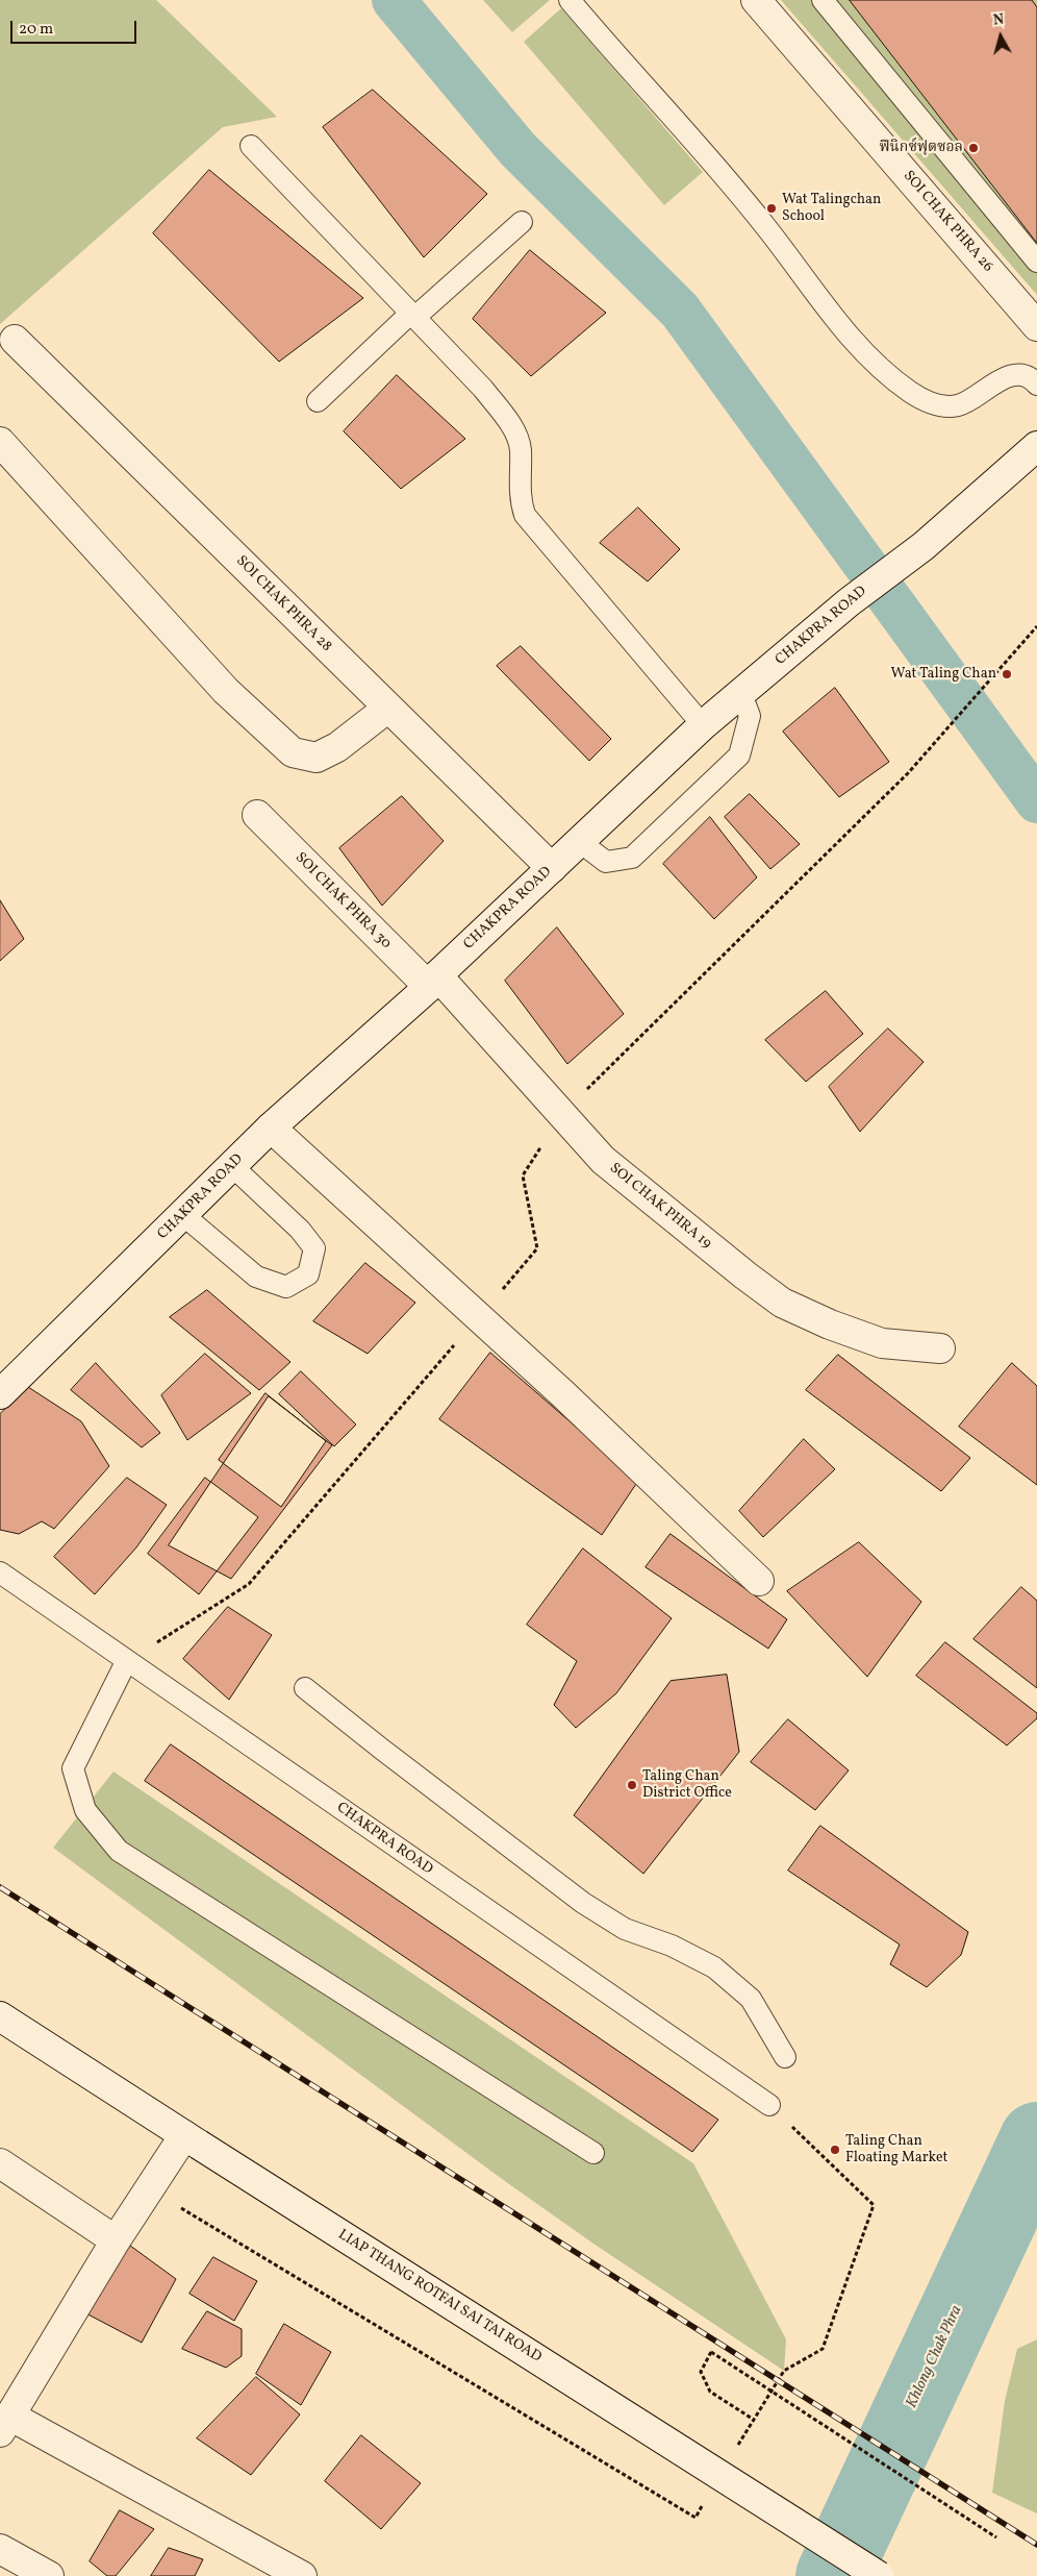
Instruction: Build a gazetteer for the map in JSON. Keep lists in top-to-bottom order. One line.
{"streets":{"street":["SOI CHAK PHRA 26","SOI CHAK PHRA 28","CHAKPRA ROAD","SOI CHAK PHRA 30","SOI CHAK PHRA 19","LIAP THANG ROTFAI SAI TAI ROAD"]},"crossings":[["SOI CHAK PHRA 28","CHAKPRA ROAD"],["CHAKPRA ROAD","SOI CHAK PHRA 30"],["CHAKPRA ROAD","SOI CHAK PHRA 19"],["SOI CHAK PHRA 30","SOI CHAK PHRA 19"]],"water":["Khlong Chak Phra"],"places":["ฟีนิกซ์ฟุตซอล","Wat Talingchan School","Wat Taling Chan","Taling Chan District Office","Taling Chan Floating Market"],"scale_bar":"20 m","north":"top"}
